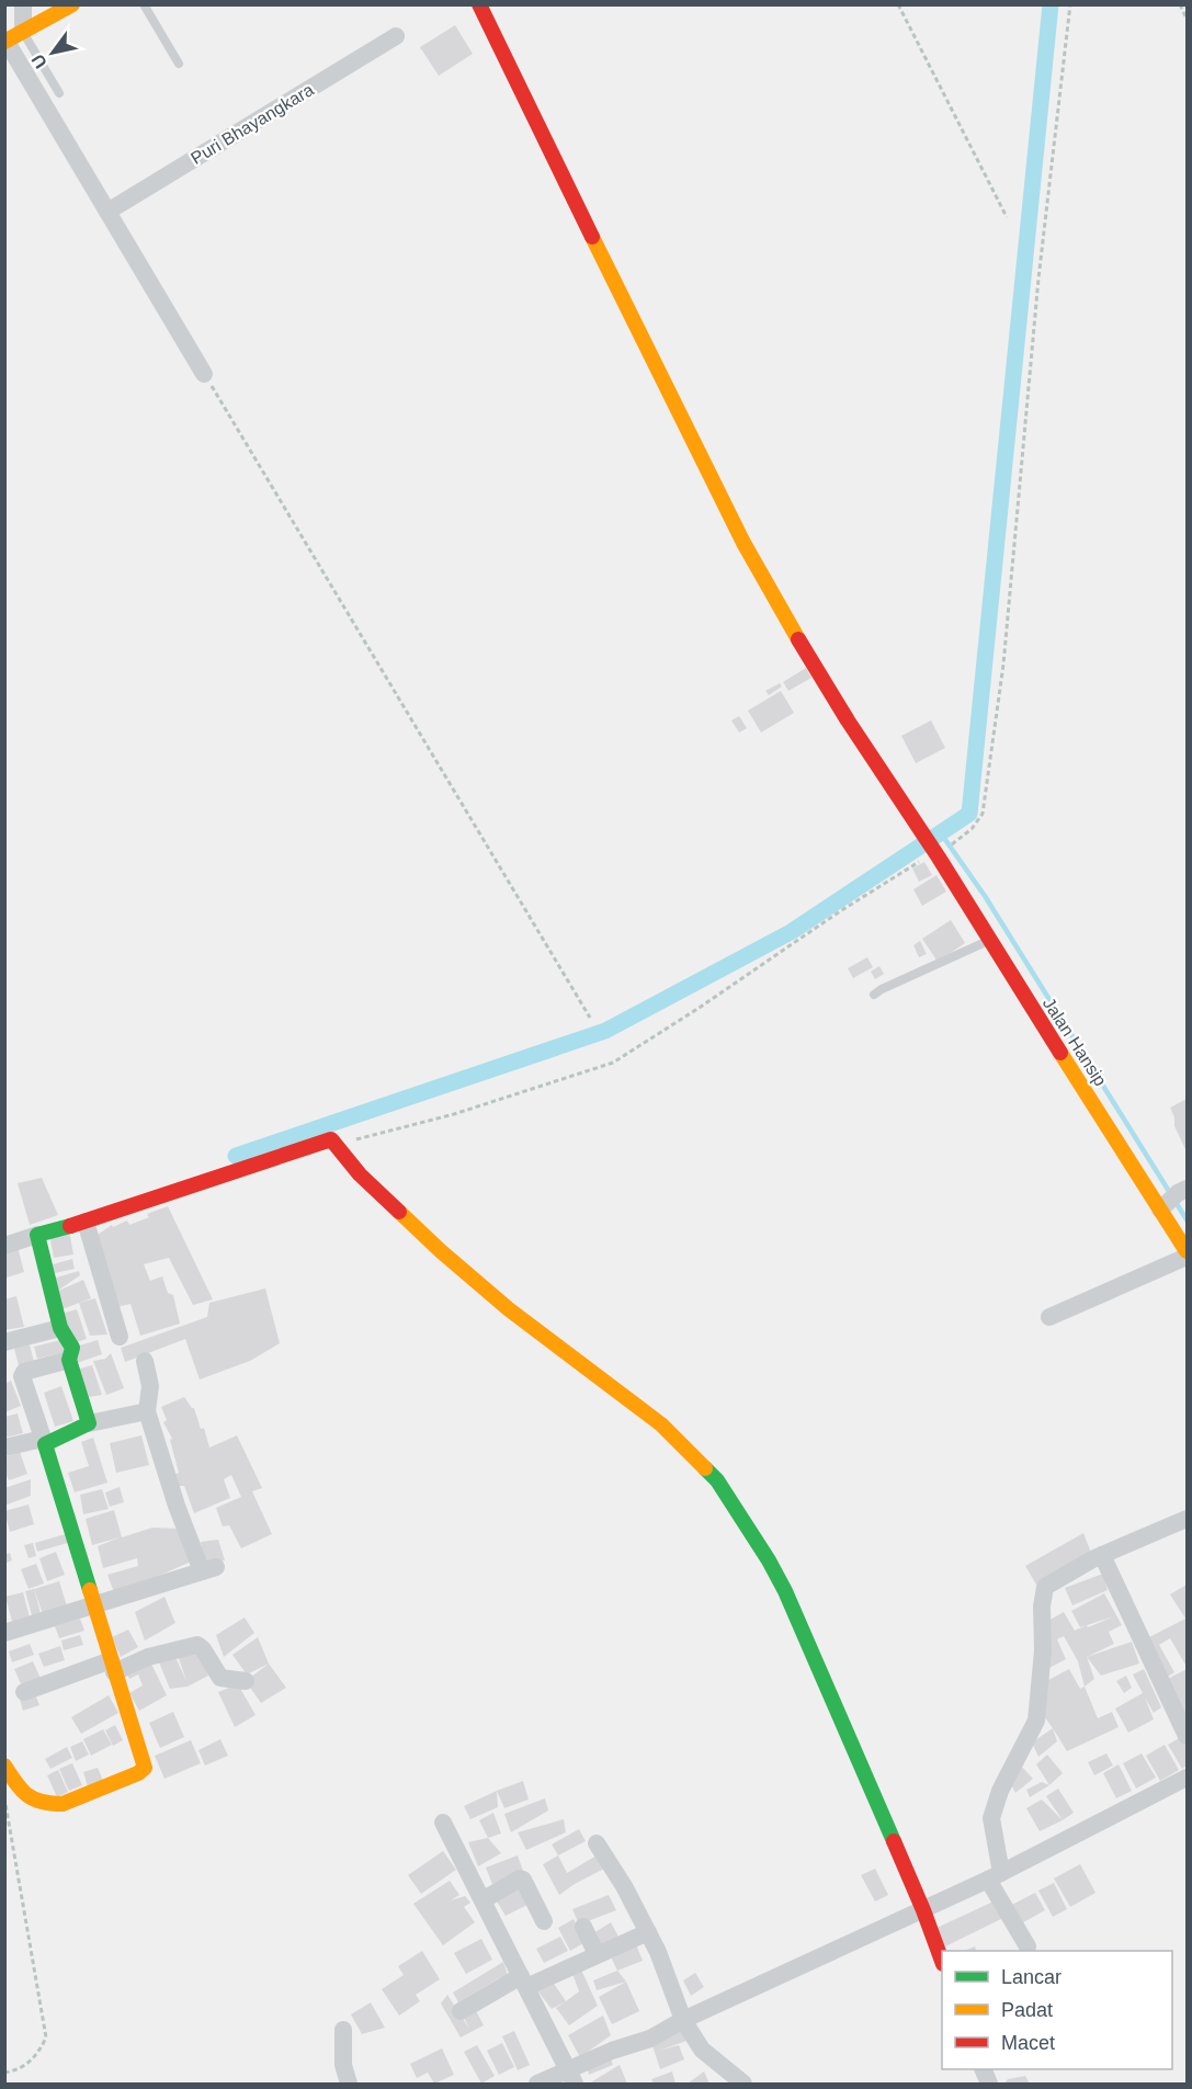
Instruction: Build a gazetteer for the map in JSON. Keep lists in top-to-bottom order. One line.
{"streets":{"street":["Puri Bhayangkara","Jalan Hansip"]},"legend":["Lancar","Padat","Macet"],"north":"bottom left"}
